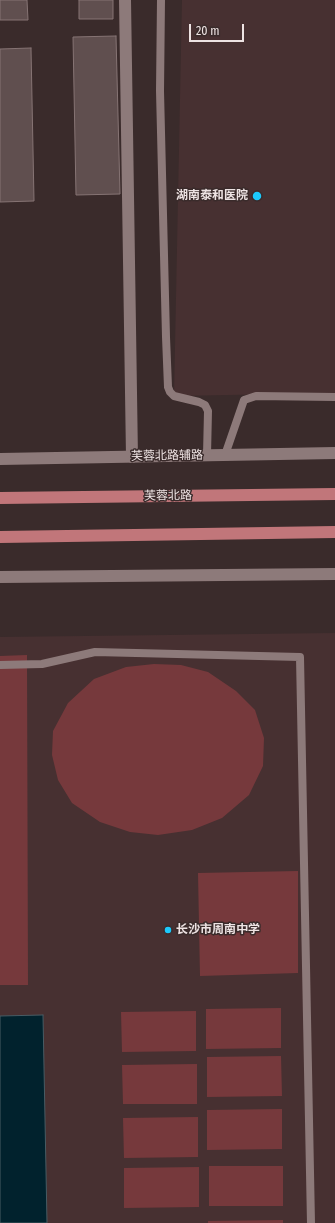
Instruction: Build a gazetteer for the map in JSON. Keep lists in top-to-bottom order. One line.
{"streets":{"main road":["芙蓉北路辅路","芙蓉北路"]},"places":["湖南泰和医院","长沙市周南中学"],"scale_bar":"20 m"}
